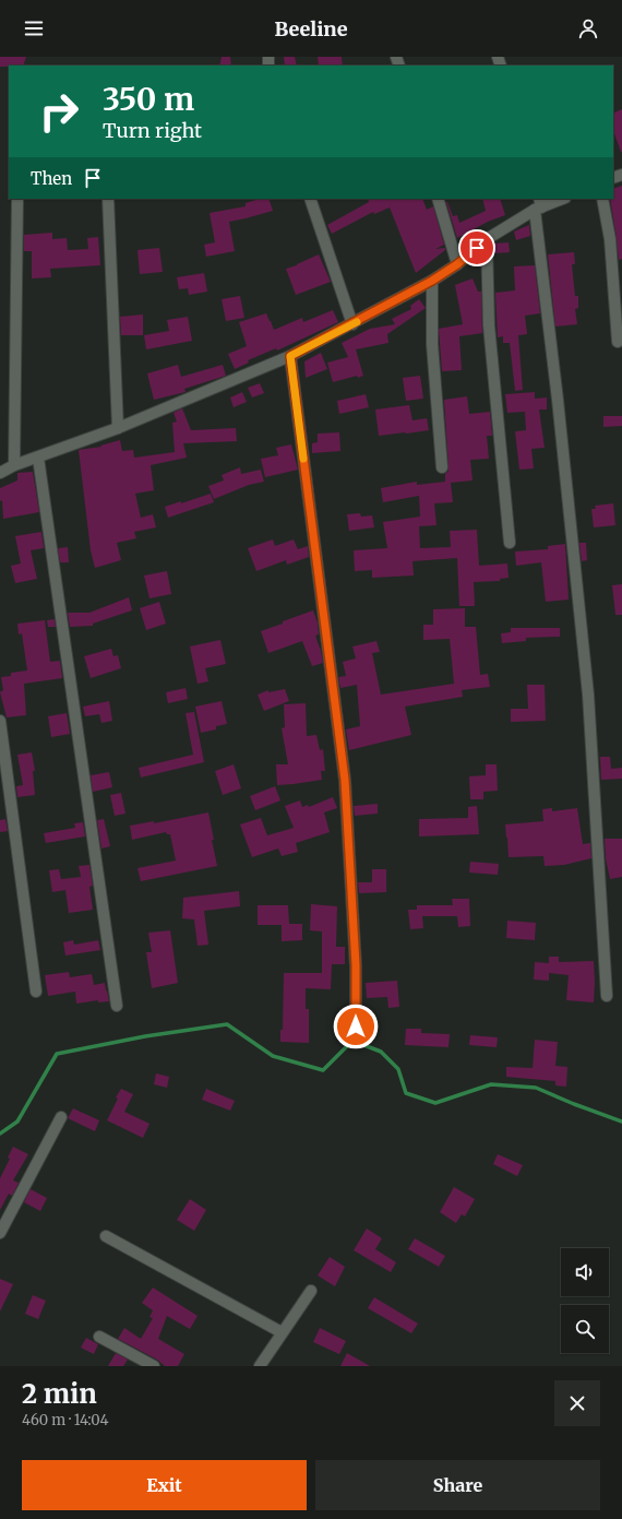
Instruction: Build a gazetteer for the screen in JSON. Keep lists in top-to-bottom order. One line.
{"page":{"header":"Beeline","turn":["350 m","Turn right"],"then":"Then","heading":["2 min","460 m · 14:04"],"buttons":["Exit","Share"]}}
